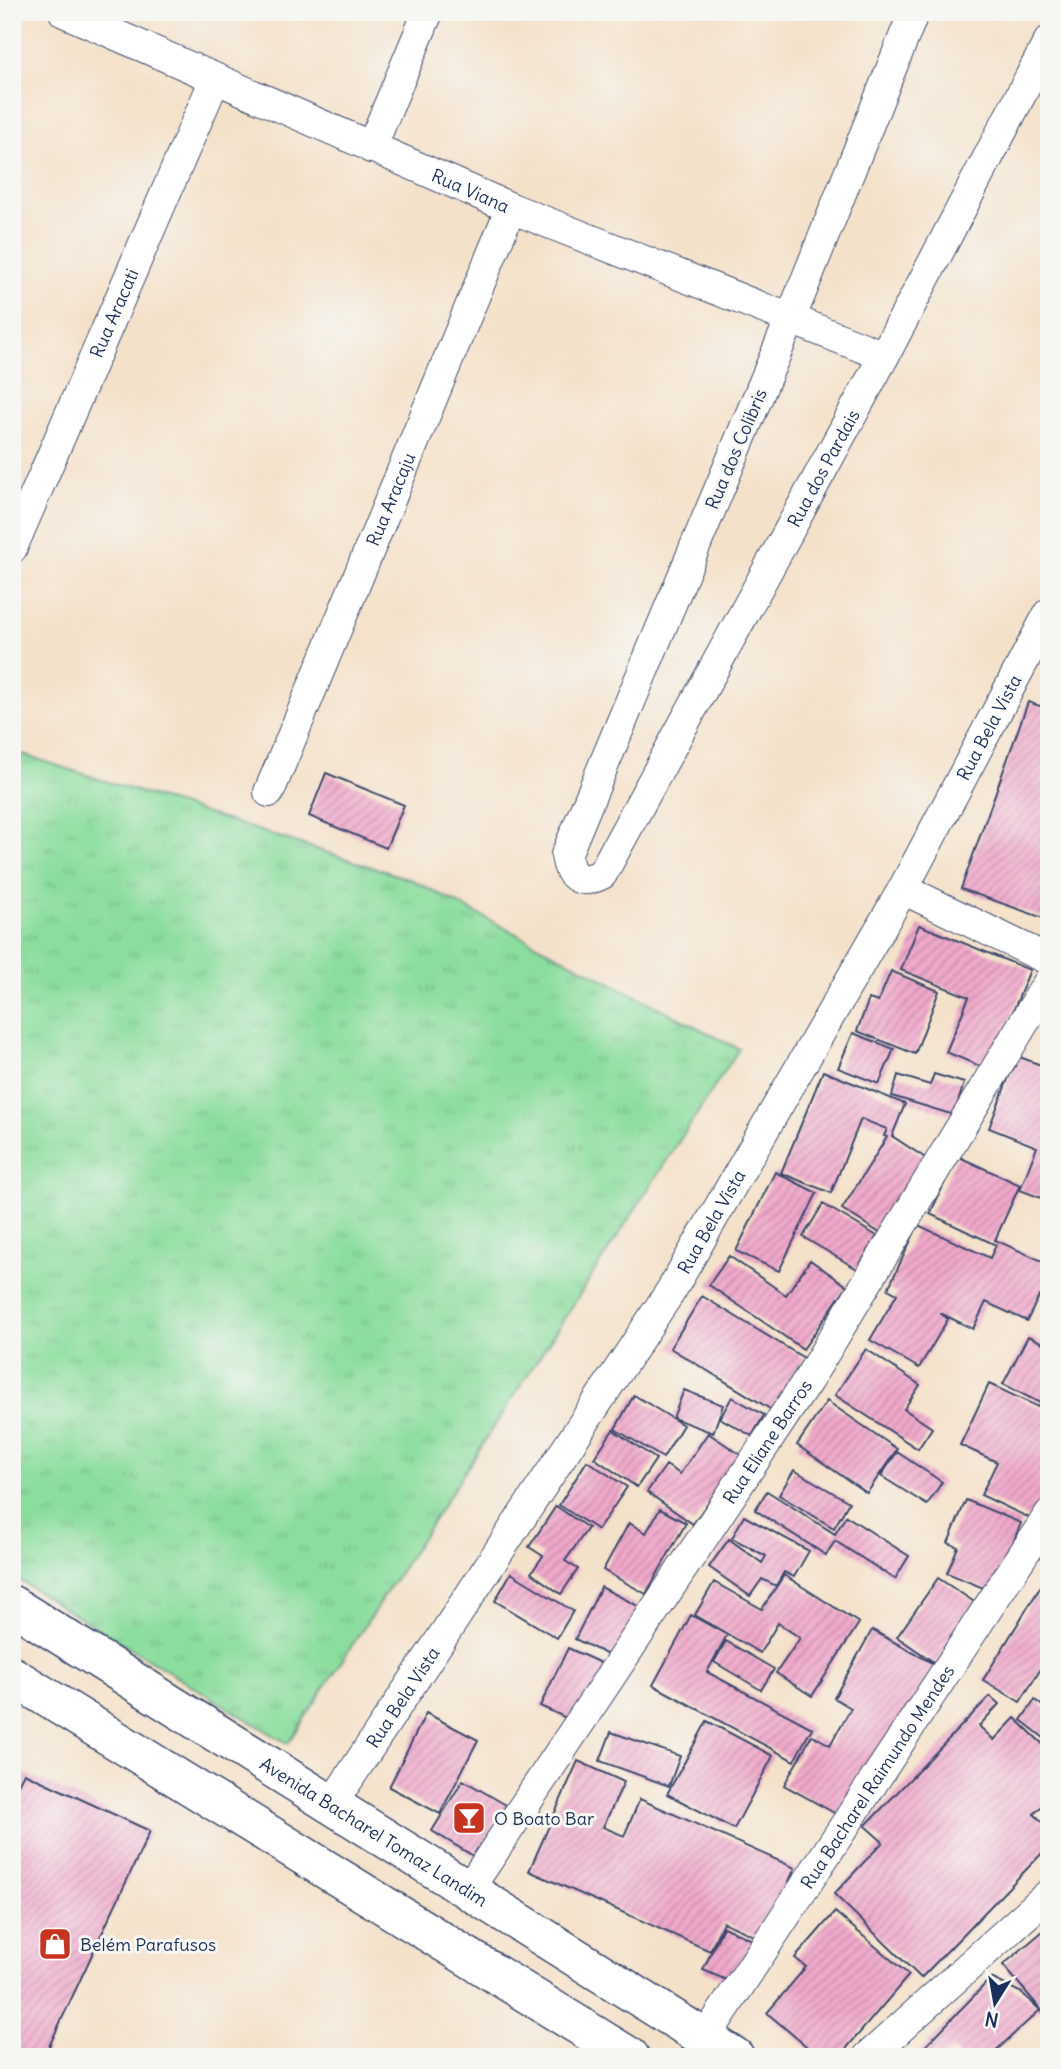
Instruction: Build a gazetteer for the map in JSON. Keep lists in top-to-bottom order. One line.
{"streets":{"highway":["Avenida Bacharel Tomaz Landim"],"street":["Rua Viana","Rua Aracati","Rua dos Colibris","Rua dos Pardais","Rua Aracaju","Rua Bela Vista","Rua Eliane Barros","Rua Bacharel Raimundo Mendes"]},"crossings":[["Rua Viana","Rua Aracati"],["Rua Viana","Rua dos Colibris"],["Rua Viana","Rua dos Pardais"],["Rua Viana","Rua Aracaju"],["Rua dos Colibris","Rua dos Pardais"],["Rua Bela Vista","Avenida Bacharel Tomaz Landim"],["Rua Eliane Barros","Avenida Bacharel Tomaz Landim"],["Rua Bacharel Raimundo Mendes","Avenida Bacharel Tomaz Landim"]],"places":{"bar":["O Boato Bar"],"shop":["Belém Parafusos"]},"north":"bottom"}
